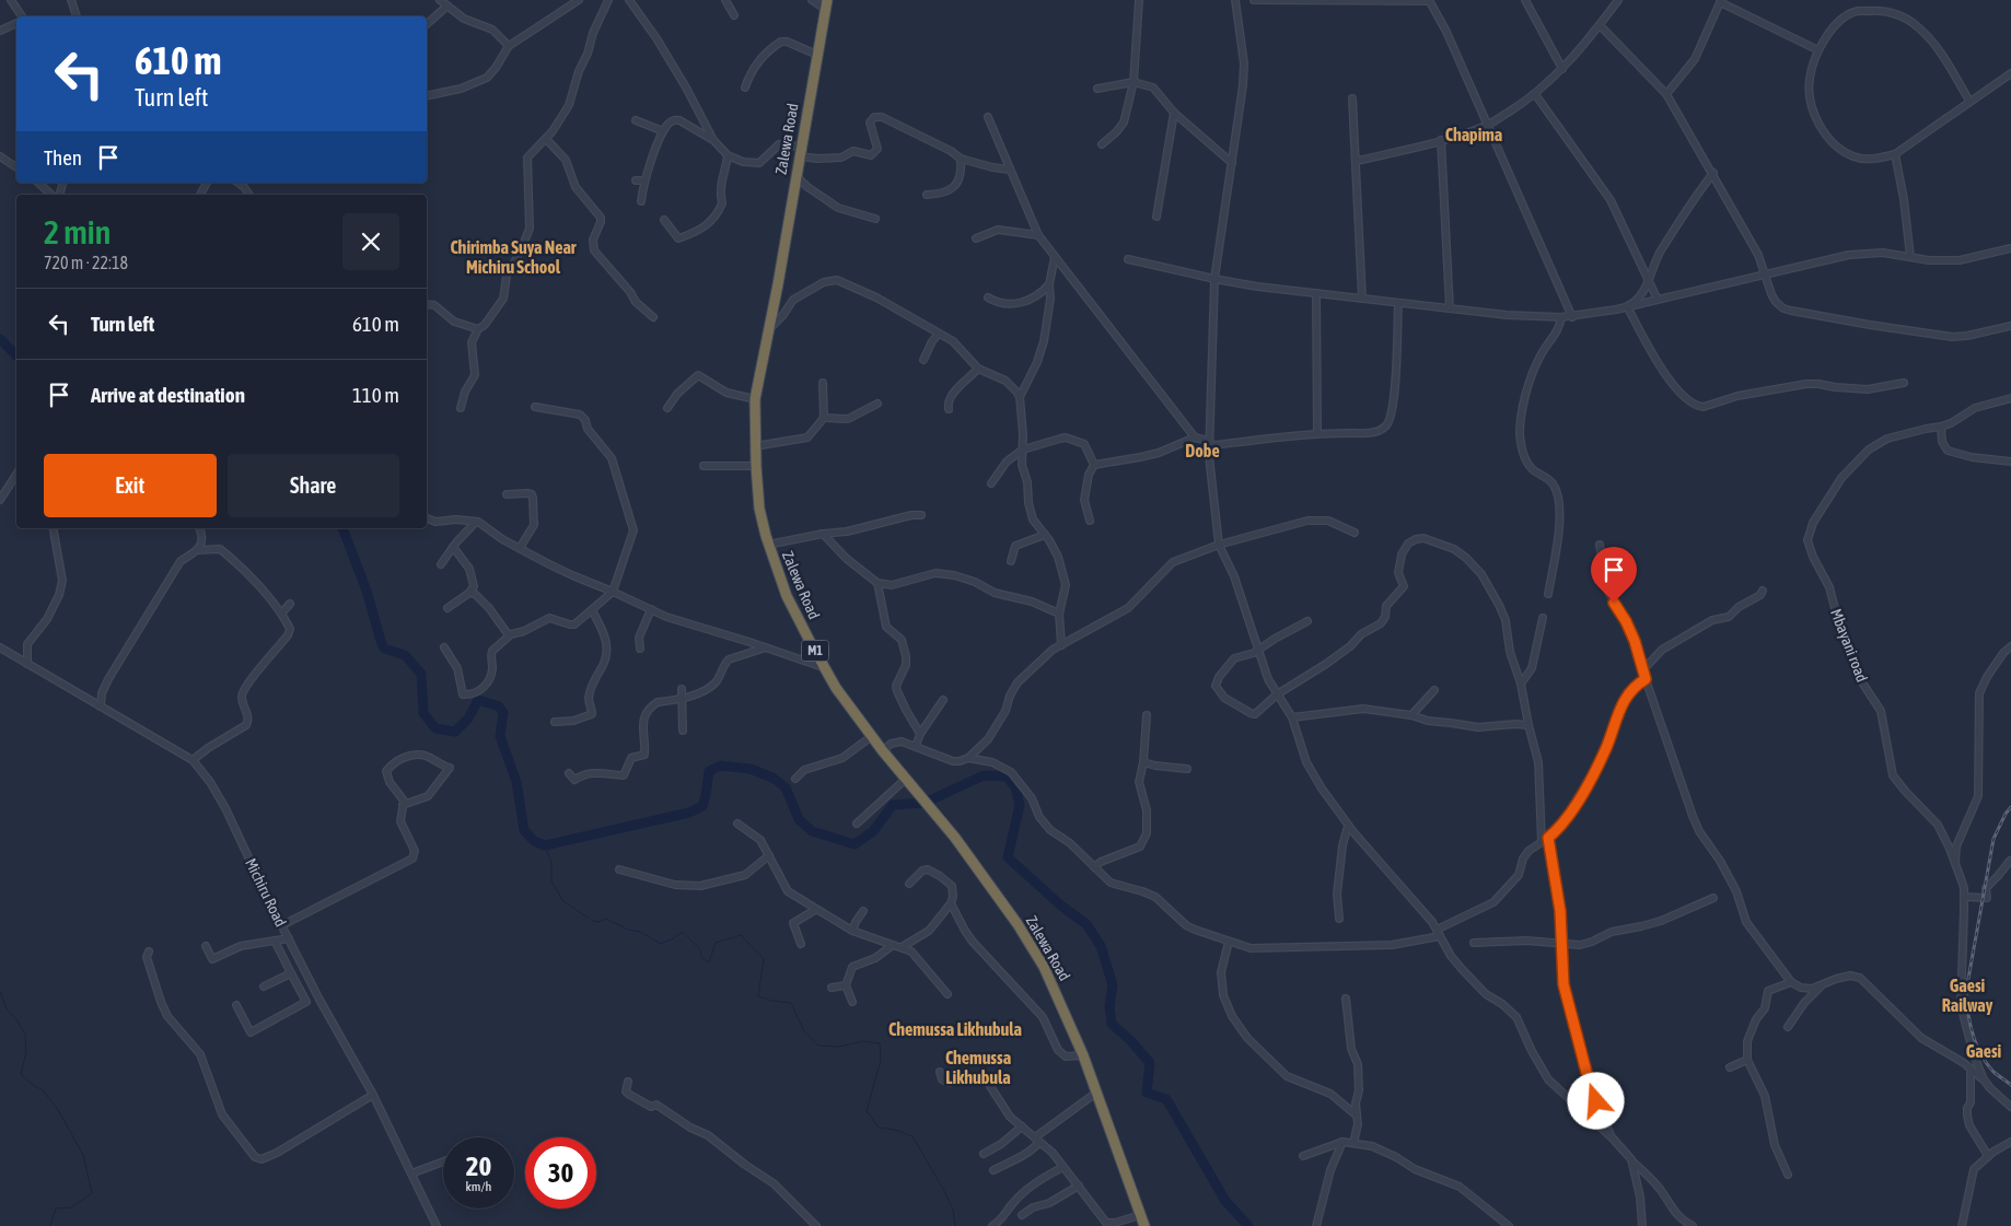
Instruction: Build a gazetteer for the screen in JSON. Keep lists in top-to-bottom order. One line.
{"streets":{"highway":["Zalewa Road","M1"],"street":["Mbayani road","Michiru Road"]},"districts":["Chapima","Chirimba Suya Near Michiru School","Dobe","Gaesi Railway","Chemussa Likhubula","Gaesi","Chemussa Likhubula"],"page":{"turn":["610 m","Turn left"],"then":"Then","heading":["2 min","720 m · 22:18"],"list":[{"name":"Turn left","value":"610 m"},{"name":"Arrive at destination","value":"110 m"}],"buttons":["Exit","Share"],"speed":"20 km/h","limit":"30"}}
